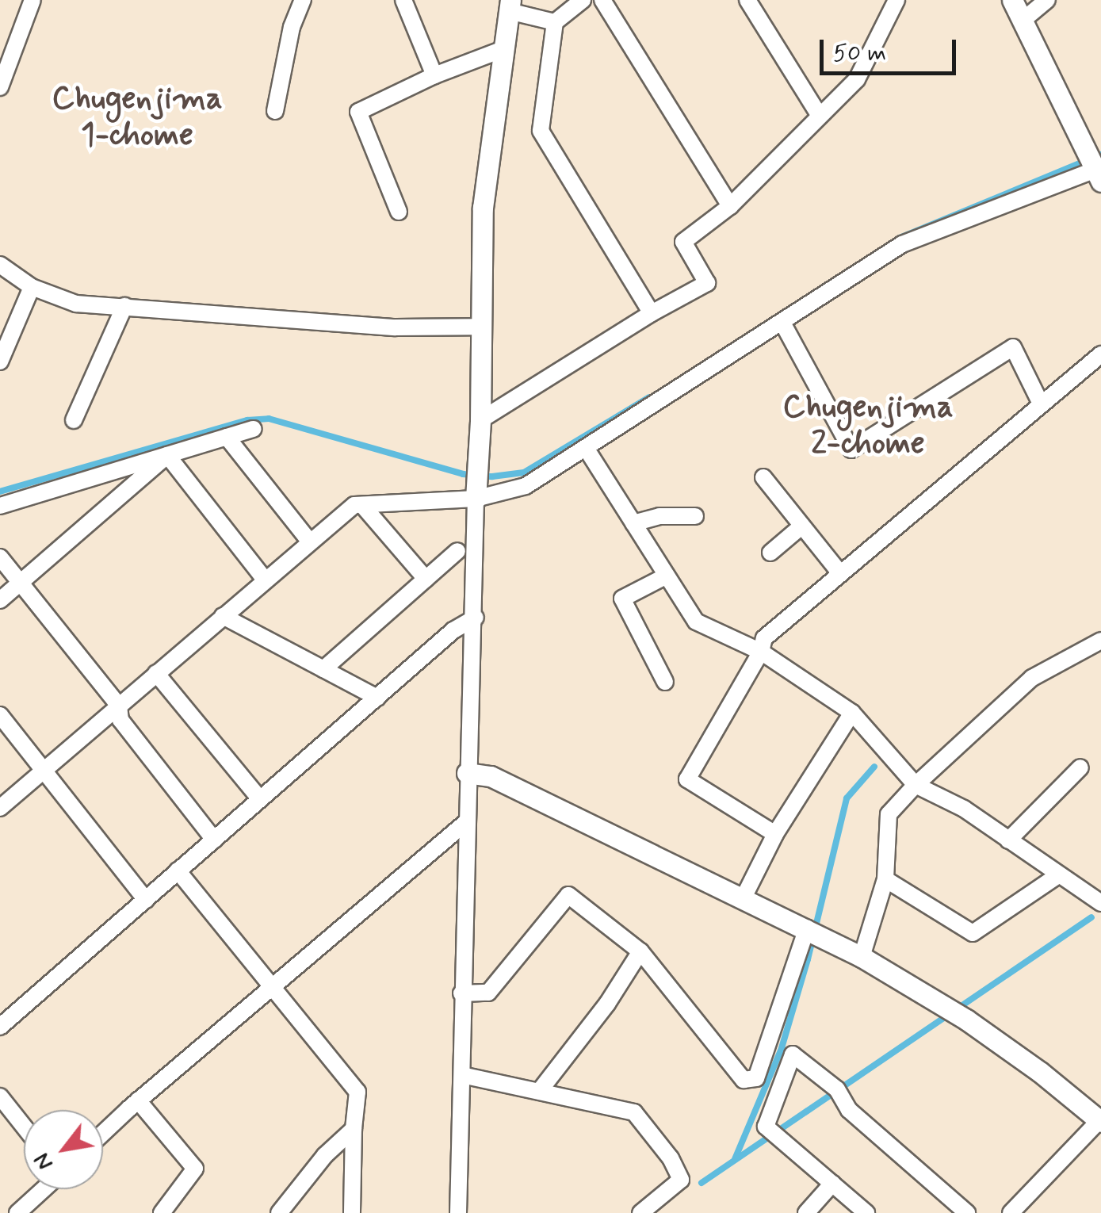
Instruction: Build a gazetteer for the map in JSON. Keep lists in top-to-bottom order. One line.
{"districts":["Chugenjima 1-chome","Chugenjima 2-chome"],"scale_bar":"50 m","north":"bottom left"}
